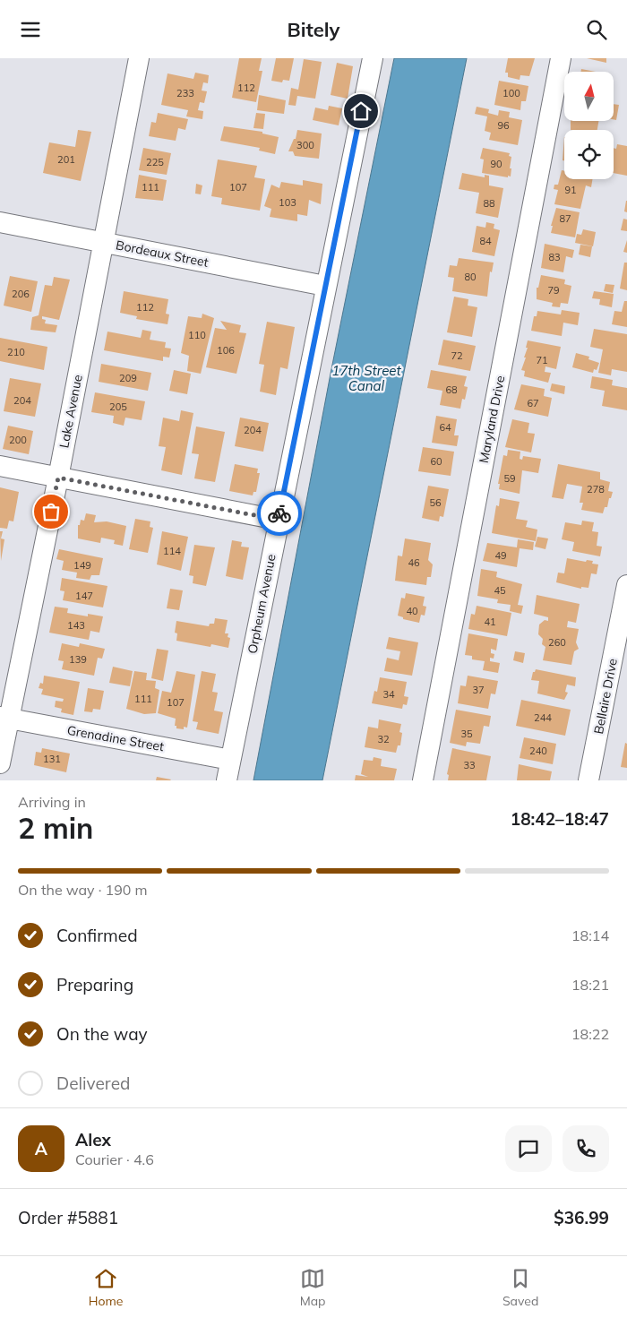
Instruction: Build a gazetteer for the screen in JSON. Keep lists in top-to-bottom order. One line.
{"streets":{"street":["Bordeaux Street","Lake Avenue","Maryland Drive","Orpheum Avenue","Bellaire Drive","Grenadine Street"]},"crossings":[["Bordeaux Street","Lake Avenue"],["Bordeaux Street","Orpheum Avenue"],["Lake Avenue","Grenadine Street"],["Orpheum Avenue","Grenadine Street"]],"water":["17th Street Canal"],"house_numbers":["112","233","100","96","300","201","225","90","111","107","91","103","88","87","84","83","80","79","206","112","110","106","210","72","71","209","68","204","67","205","64","204","200","60","59","278","56","114","49","46","149","45","147","40","41","143","260","139","37","34","111","107","244","35","32","240","131","33"],"north":"top","page":{"header":"Bitely","heading":["2 min","Arriving in","18:42–18:47"],"panel":["Alex","Courier · 4.6","Order #5881","$36.99"],"bar":"On the way · 190 m","list":[["Confirmed","18:14"],["Preparing","18:21"],["On the way","18:22"],"Delivered"],"round":"A","tabs":["Home","Map","Saved"]}}
